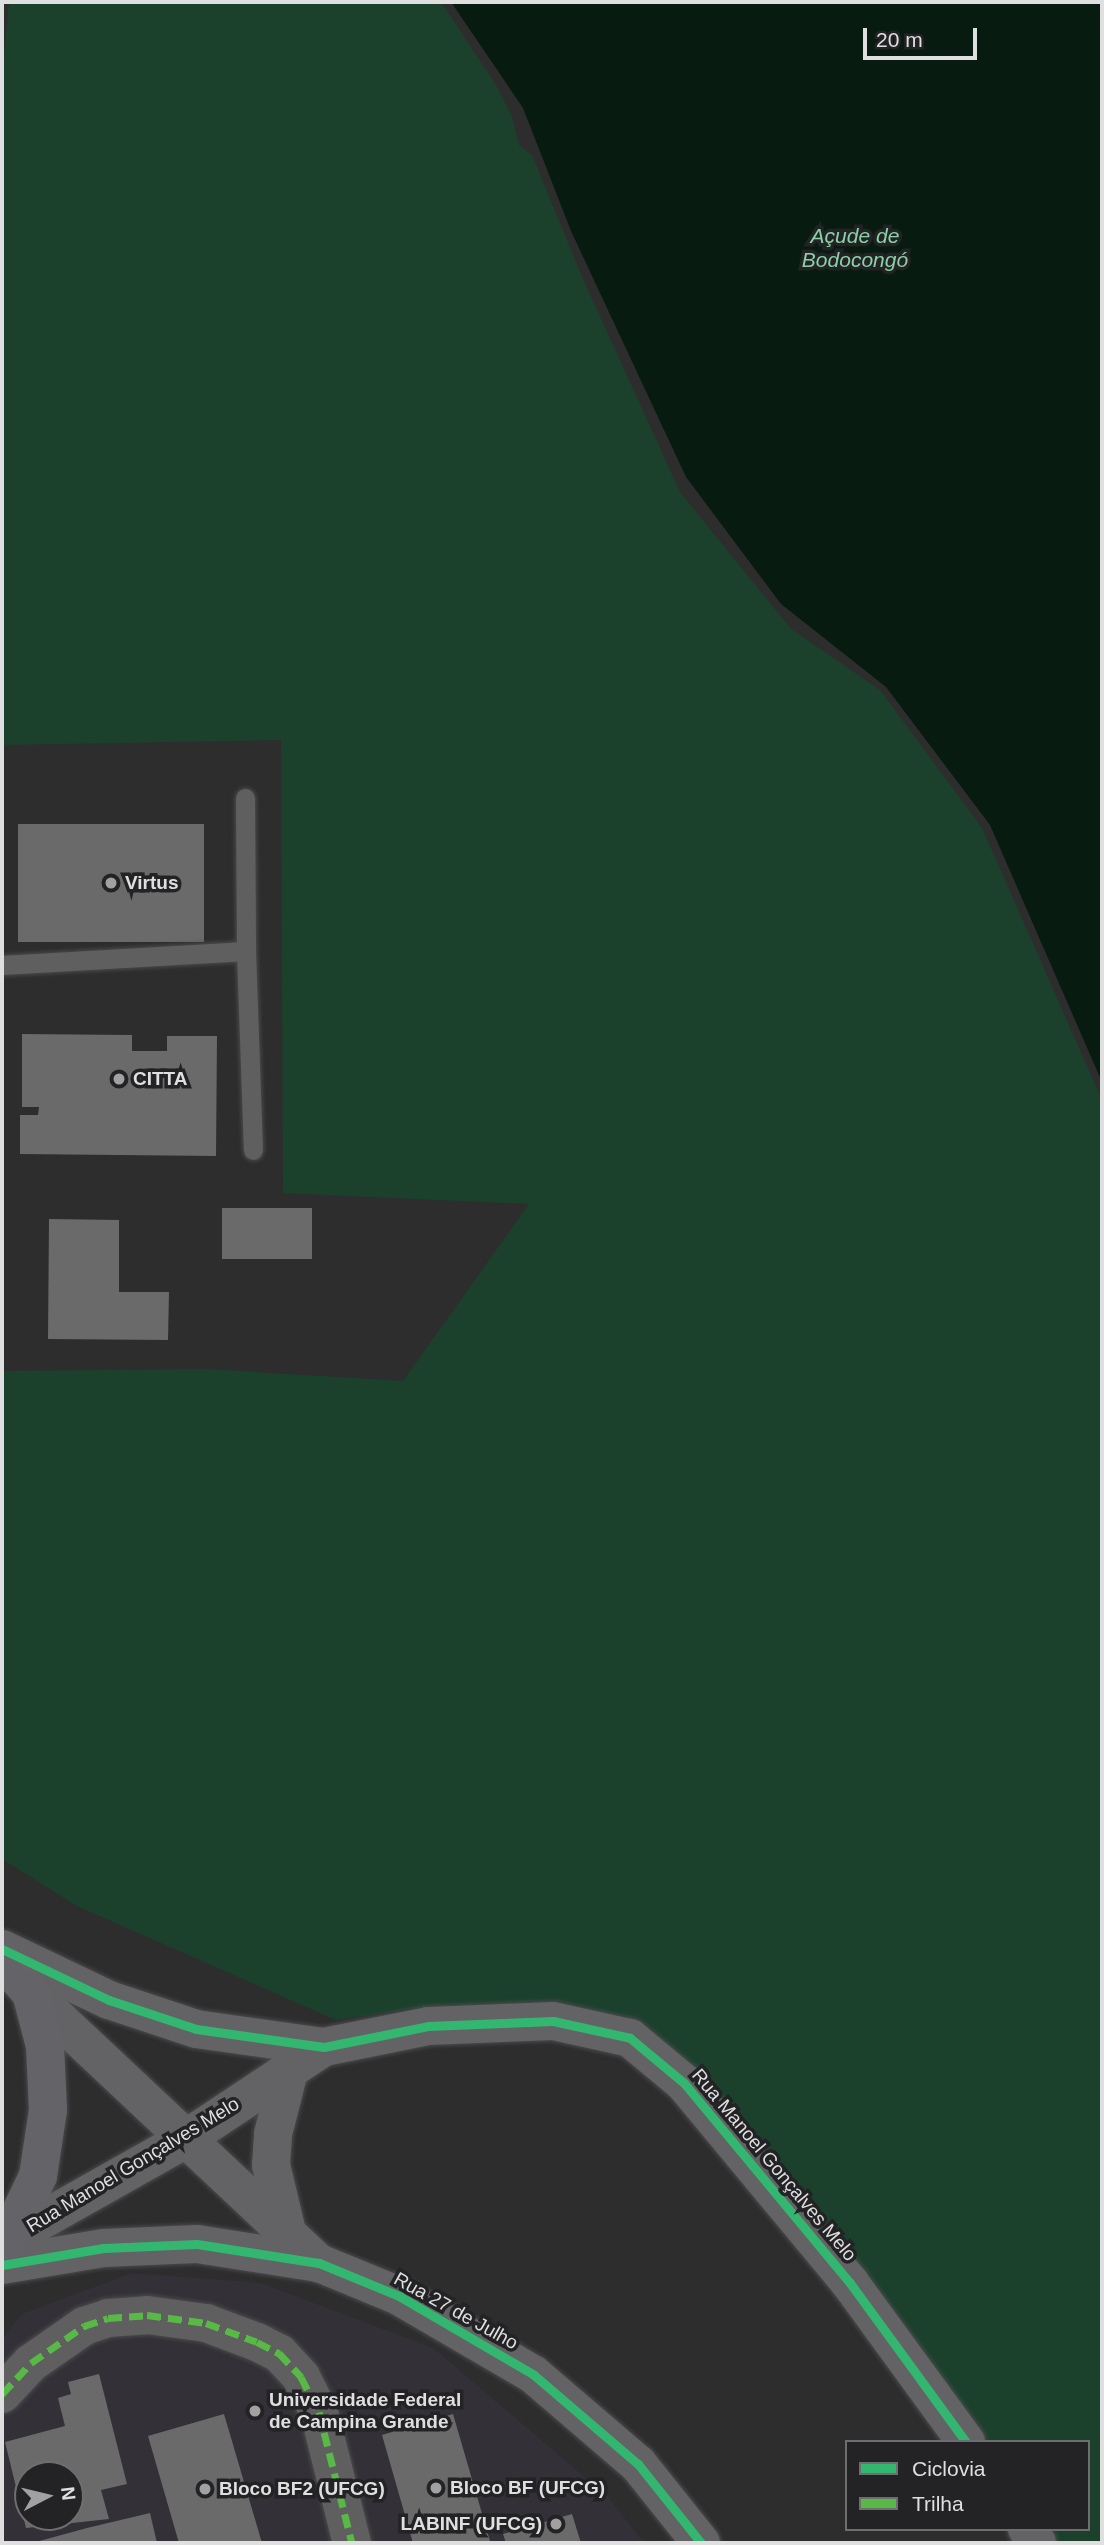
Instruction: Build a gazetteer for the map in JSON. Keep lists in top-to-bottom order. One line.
{"streets":{"street":["Rua Manoel Gonçalves Melo","Rua 27 de Julho"]},"crossings":[["Rua Manoel Gonçalves Melo","Rua 27 de Julho"]],"water":["Açude de Bodocongó"],"places":["Virtus","CITTA","Universidade Federal de Campina Grande","Bloco BF (UFCG)","Bloco BF2 (UFCG)","LABINF (UFCG)"],"legend":["Ciclovia","Trilha"],"scale_bar":"20 m","north":"right"}
